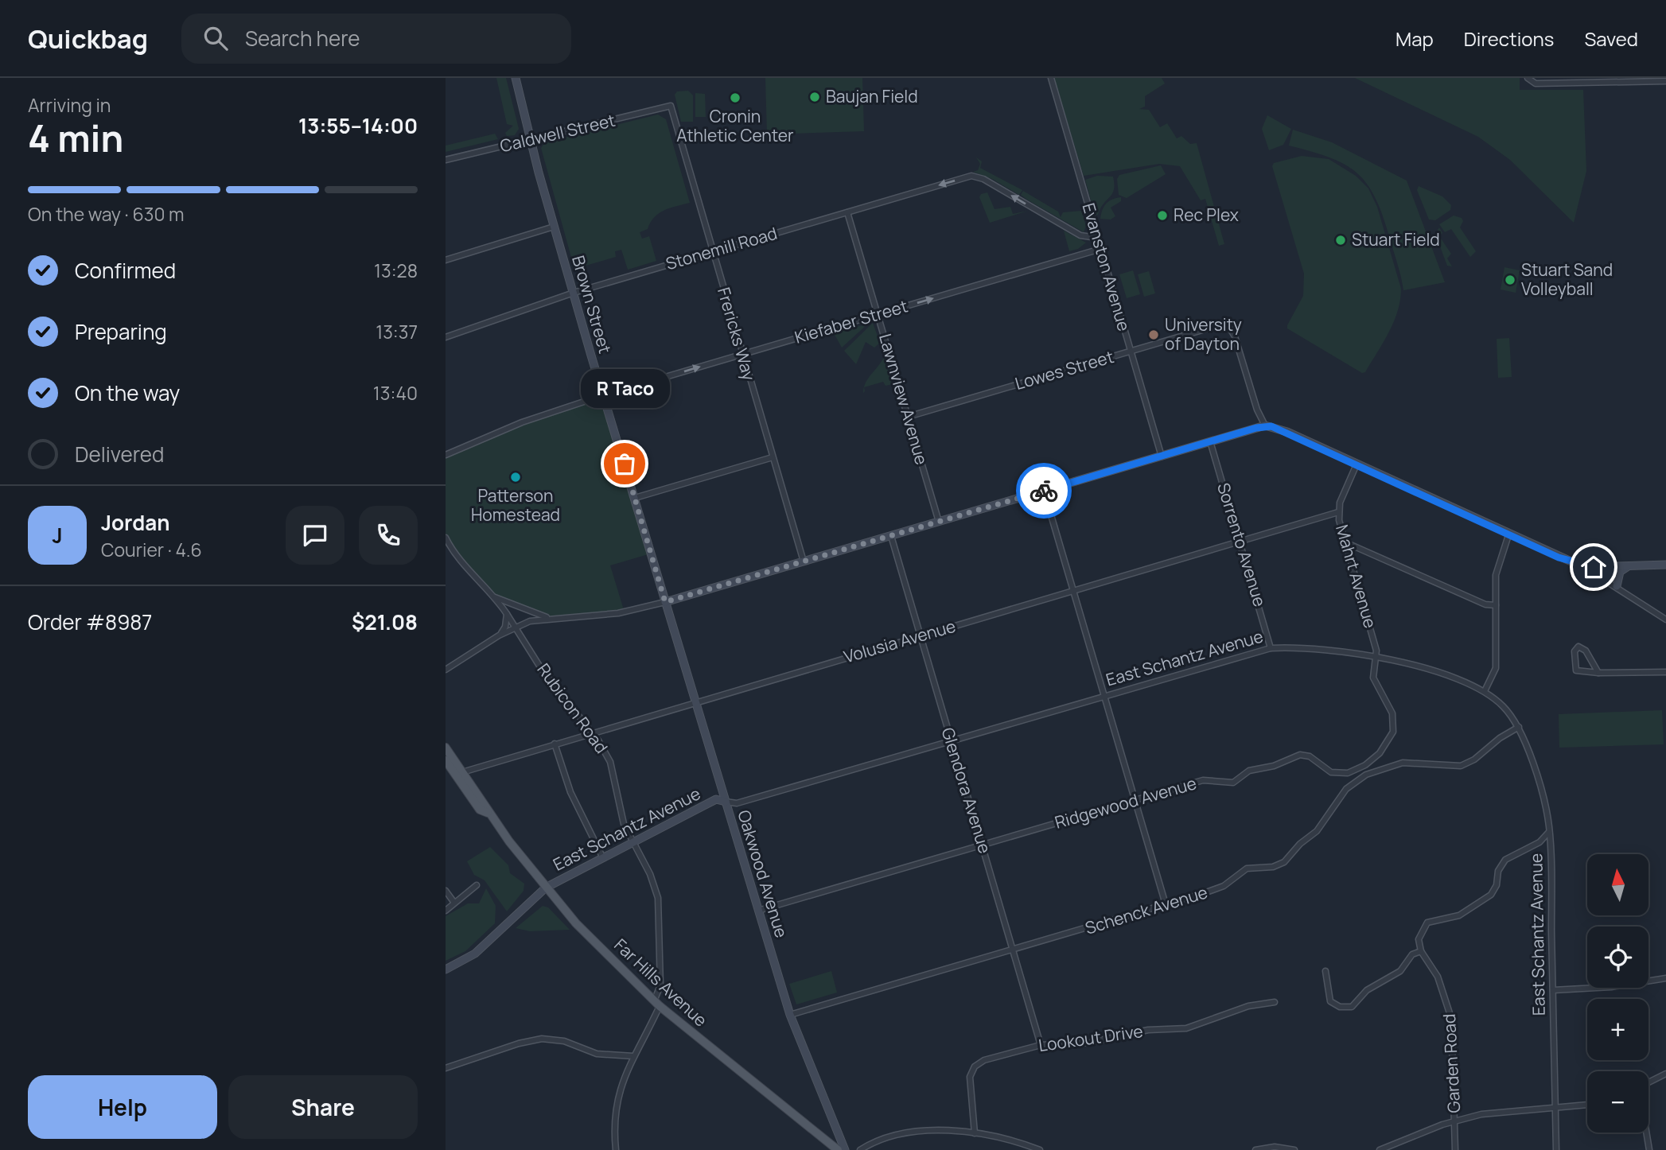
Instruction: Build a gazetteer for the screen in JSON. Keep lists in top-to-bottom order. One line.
{"streets":{"main road":["Far Hills Avenue"],"street":["Caldwell Street","Stonemill Road","Evanston Avenue","Brown Street","Kiefaber Street","Frericks Way","Lowes Street","Lawnview Avenue","Sorrento Avenue","Mahrt Avenue","Volusia Avenue","East Schantz Avenue","Rubicon Road","Glendora Avenue","Ridgewood Avenue","Oakwood Avenue","Schenck Avenue","Lookout Drive","Garden Road"]},"crossings":[["Caldwell Street","Brown Street"],["Caldwell Street","Frericks Way"],["Stonemill Road","Evanston Avenue"],["Stonemill Road","Brown Street"],["Stonemill Road","Frericks Way"],["Stonemill Road","Lawnview Avenue"],["Evanston Avenue","Kiefaber Street"],["Evanston Avenue","Lowes Street"],["Brown Street","Kiefaber Street"],["Brown Street","Oakwood Avenue"],["Kiefaber Street","Frericks Way"],["Kiefaber Street","Lawnview Avenue"],["Lowes Street","Lawnview Avenue"],["Sorrento Avenue","Volusia Avenue"],["Sorrento Avenue","East Schantz Avenue"],["Mahrt Avenue","Volusia Avenue"],["Mahrt Avenue","East Schantz Avenue"],["Volusia Avenue","Rubicon Road"],["Volusia Avenue","Glendora Avenue"],["Volusia Avenue","Oakwood Avenue"],["Volusia Avenue","Far Hills Avenue"],["East Schantz Avenue","Rubicon Road"],["East Schantz Avenue","Glendora Avenue"],["East Schantz Avenue","Oakwood Avenue"],["East Schantz Avenue","Schenck Avenue"],["East Schantz Avenue","Far Hills Avenue"],["Rubicon Road","Far Hills Avenue"],["Glendora Avenue","Ridgewood Avenue"],["Glendora Avenue","Schenck Avenue"],["Glendora Avenue","Lookout Drive"],["Ridgewood Avenue","Oakwood Avenue"],["Ridgewood Avenue","Schenck Avenue"],["Oakwood Avenue","Schenck Avenue"]],"one_way":["Stonemill Road","Kiefaber Street"],"places":["Baujan Field","Cronin Athletic Center","Rec Plex","Stuart Field","Stuart Sand Volleyball","University of Dayton","R Taco","Patterson Homestead"],"north":"top","page":{"header":"Quickbag","search":"Search here","nav":["Map","Directions","Saved"],"heading":["4 min","Arriving in","13:55–14:00"],"panel":["Jordan","Courier · 4.6","Order #8987","$21.08"],"bar":"On the way · 630 m","list":[["Confirmed","13:28"],["Preparing","13:37"],["On the way","13:40"],"Delivered"],"bubble":"R Taco","round":"J","map_buttons":["+","−"],"buttons":["Help","Share"]}}
